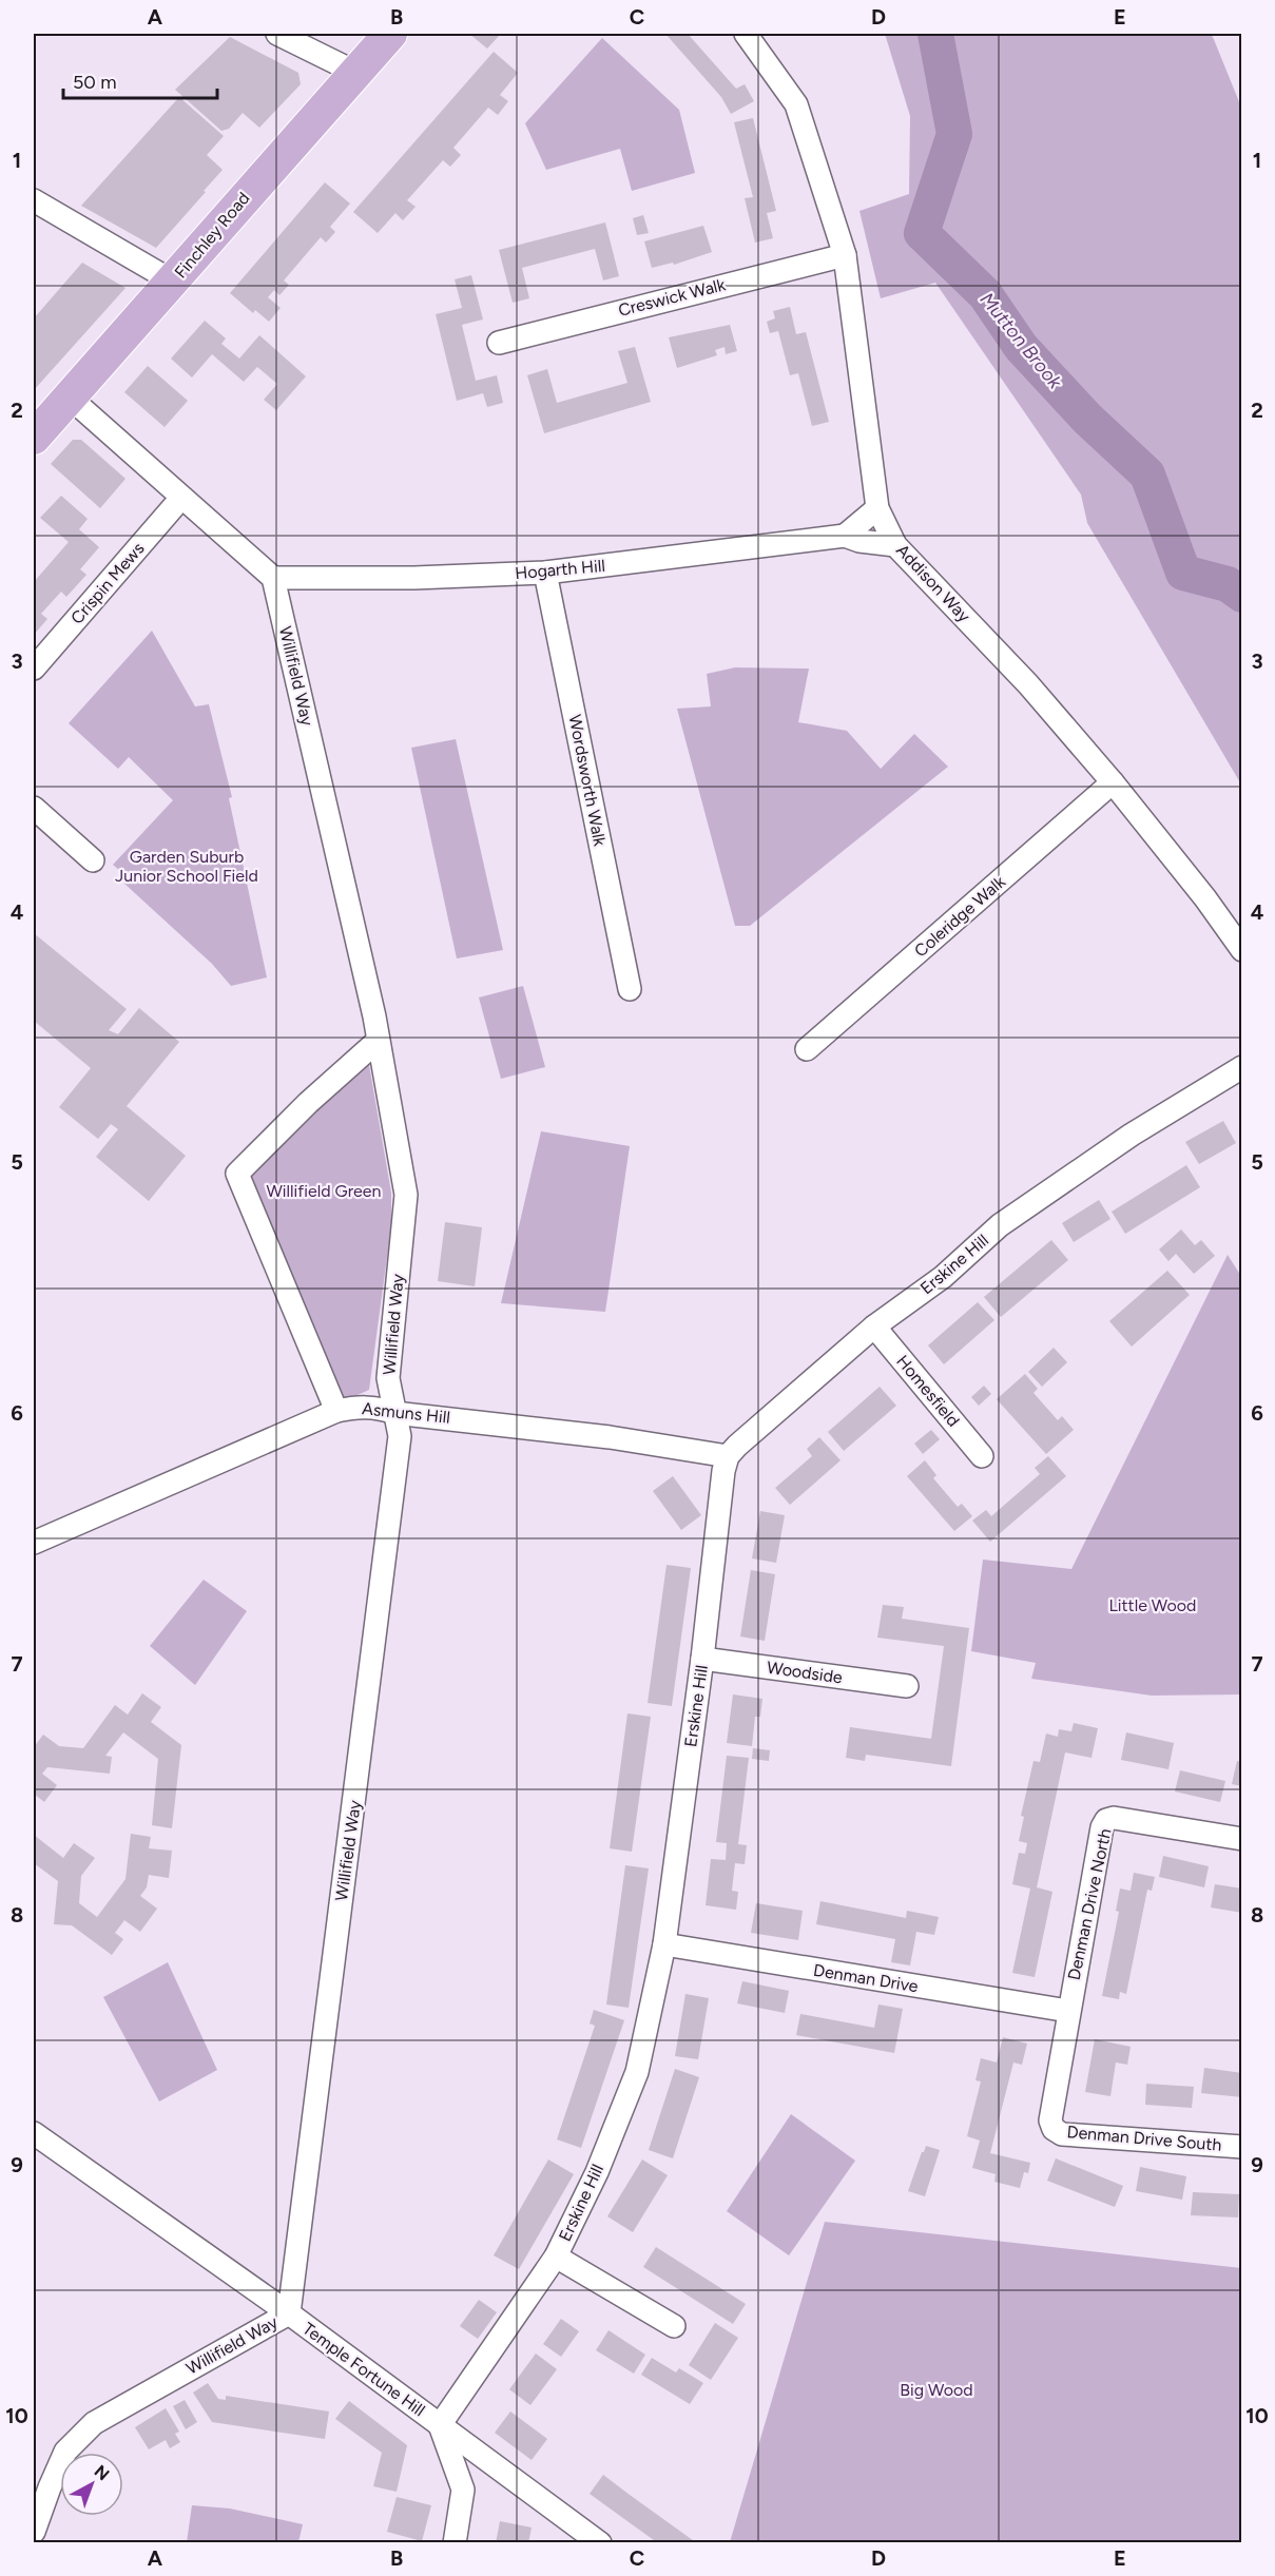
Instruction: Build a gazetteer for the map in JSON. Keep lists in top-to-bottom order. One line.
{"streets":{"main road":["Finchley Road"],"street":["Creswick Walk","Hogarth Hill","Crispin Mews","Addison Way","Willifield Way","Wordsworth Walk","Coleridge Walk","Erskine Hill","Homesfield","Asmuns Hill","Woodside","Denman Drive North","Denman Drive","Denman Drive South","Temple Fortune Hill"]},"crossings":[["Creswick Walk","Addison Way"],["Hogarth Hill","Addison Way"],["Hogarth Hill","Willifield Way"],["Hogarth Hill","Wordsworth Walk"],["Addison Way","Coleridge Walk"],["Willifield Way","Asmuns Hill"],["Willifield Way","Temple Fortune Hill"],["Erskine Hill","Homesfield"],["Erskine Hill","Asmuns Hill"],["Erskine Hill","Woodside"],["Erskine Hill","Denman Drive"],["Erskine Hill","Temple Fortune Hill"],["Denman Drive North","Denman Drive"],["Denman Drive North","Denman Drive South"],["Denman Drive","Denman Drive South"]],"water":["Mutton Brook"],"parks":["Garden Suburb Junior School Field","Willifield Green","Little Wood","Big Wood"],"scale_bar":"50 m","north":"top right","grid":{"columns":["A","B","C","D","E"],"rows":["1","2","3","4","5","6","7","8","9","10"]}}
